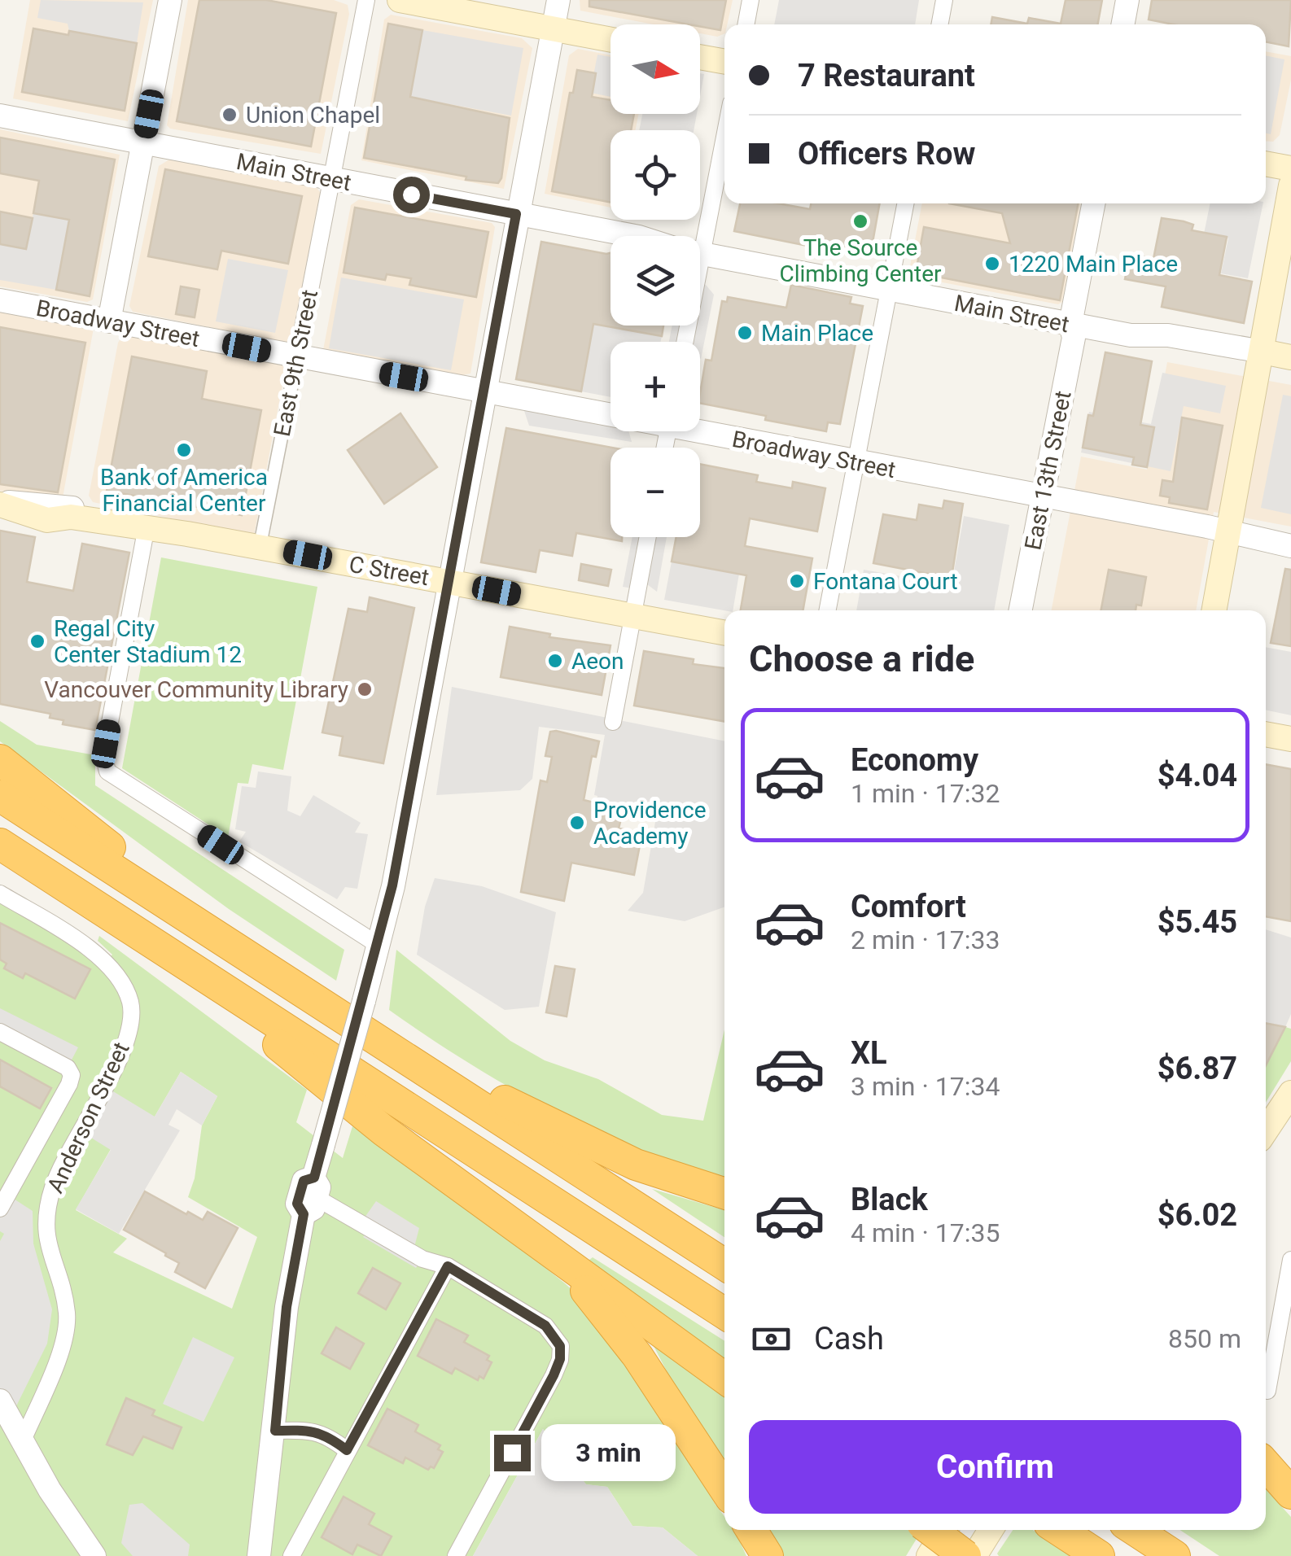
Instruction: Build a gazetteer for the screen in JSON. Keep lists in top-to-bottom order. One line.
{"streets":{"main road":["Main Street","C Street"],"street":["Broadway Street","East 9th Street","East 13th Street","Anderson Street"]},"crossings":[["Main Street","East 9th Street"],["Main Street","East 13th Street"],["Broadway Street","East 9th Street"],["Broadway Street","East 13th Street"],["East 9th Street","C Street"]],"places":["Union Chapel","The Source Climbing Center","1220 Main Place","Main Place","Bank of America Financial Center","Fontana Court","Regal City Center Stadium 12","Aeon","Vancouver Community Library","Providence Academy"],"north":"right","page":{"map_buttons":["+","−"],"banner":["7 Restaurant","Officers Row"],"heading":"Choose a ride","list":[{"name":"Economy","note":"1 min · 17:32","value":"$4.04"},{"name":"Comfort","note":"2 min · 17:33","value":"$5.45"},{"name":"XL","note":"3 min · 17:34","value":"$6.87"},{"name":"Black","note":"4 min · 17:35","value":"$6.02"}],"pay":["Cash","850 m"],"buttons":"Confirm","bubble":"3 min"}}
